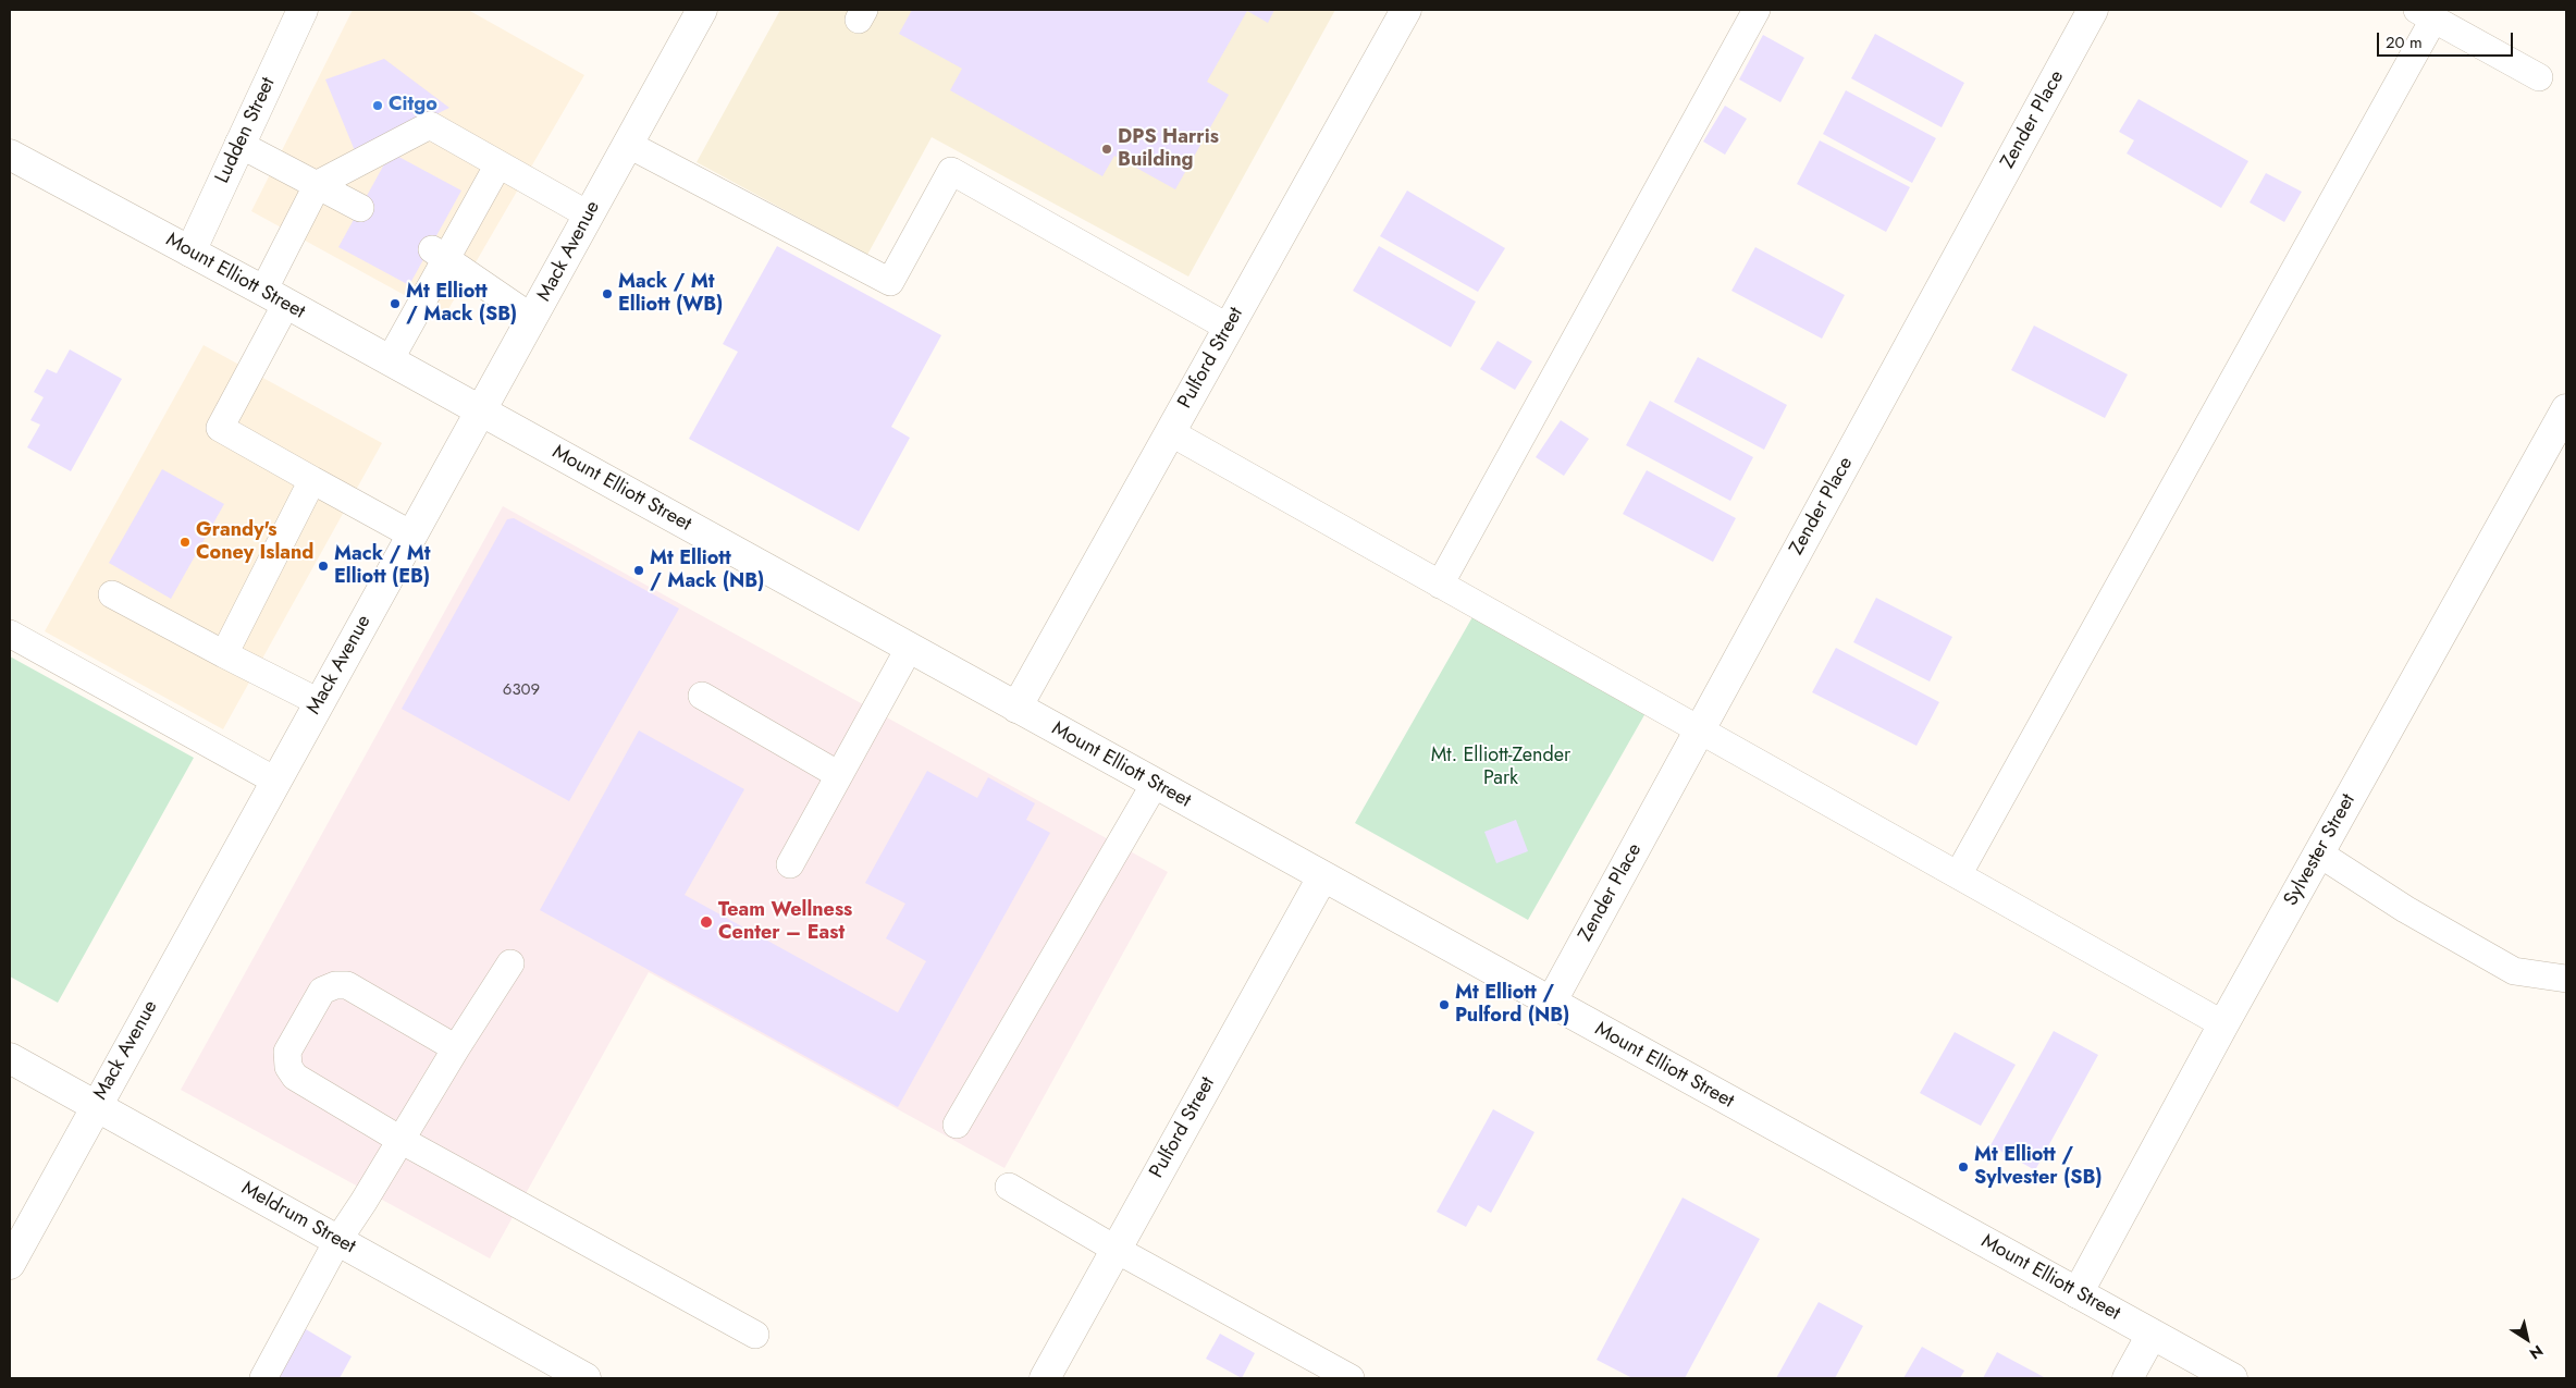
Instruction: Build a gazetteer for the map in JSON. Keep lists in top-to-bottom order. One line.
{"streets":{"street":["Zender Place","Ludden Street","Mack Avenue","Mount Elliott Street","Pulford Street","Sylvester Street","Meldrum Street"]},"crossings":[["Zender Place","Mount Elliott Street"],["Ludden Street","Mount Elliott Street"],["Mack Avenue","Mount Elliott Street"],["Mack Avenue","Meldrum Street"],["Mount Elliott Street","Pulford Street"],["Mount Elliott Street","Sylvester Street"]],"parks":["Mt. Elliott-Zender Park"],"places":["Citgo","DPS Harris Building","Mack / Mt Elliott (WB)","Mt Elliott / Mack (SB)","Grandy's Coney Island","Mack / Mt Elliott (EB)","Mt Elliott / Mack (NB)","Team Wellness Center – East","Mt Elliott / Pulford (NB)","Mt Elliott / Sylvester (SB)"],"house_numbers":["6309"],"scale_bar":"20 m","north":"bottom right"}
